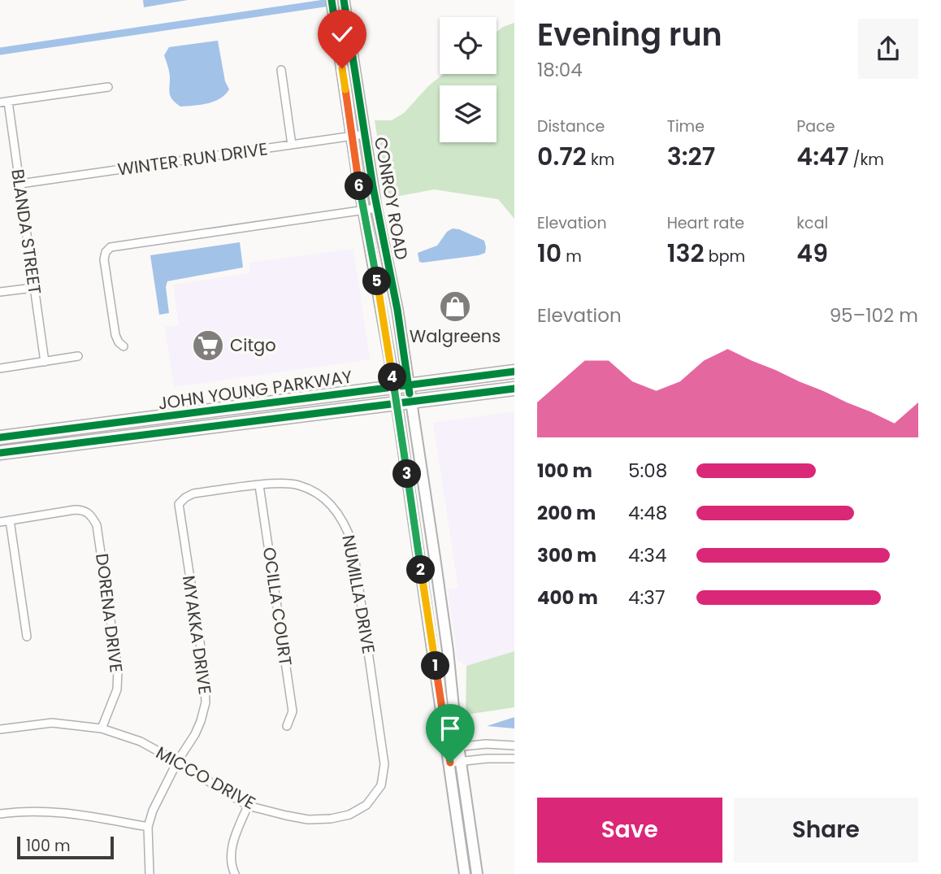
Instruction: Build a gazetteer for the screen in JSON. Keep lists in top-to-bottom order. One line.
{"streets":{"highway":["JOHN YOUNG PARKWAY"],"main road":["CONROY ROAD"],"street":["WINTER RUN DRIVE","BLANDA STREET","NUMILLA DRIVE","OCILLA COURT","DORENA DRIVE","MYAKKA DRIVE","MICCO DRIVE"]},"crossings":[["WINTER RUN DRIVE","CONROY ROAD"],["WINTER RUN DRIVE","BLANDA STREET"],["CONROY ROAD","JOHN YOUNG PARKWAY"],["NUMILLA DRIVE","OCILLA COURT"],["NUMILLA DRIVE","MYAKKA DRIVE"],["NUMILLA DRIVE","MICCO DRIVE"],["DORENA DRIVE","MICCO DRIVE"],["MYAKKA DRIVE","MICCO DRIVE"]],"places":{"shop":["Walgreens"],"supermarket":["Citgo"]},"scale_bar":"100 m","page":{"heading":["Evening run","18:04"],"stats":[["Distance","0.72 km"],["Time","3:27"],["Pace","4:47 /km"],["Elevation","10 m"],["Heart rate","132 bpm"],["kcal","49"]],"pins":["6","5","4","3","2","1"],"chart":["Elevation","95–102 m"],"list":[{"name":"100 m","note":"5:08"},{"name":"200 m","note":"4:48"},{"name":"300 m","note":"4:34"},{"name":"400 m","note":"4:37"}],"buttons":["Save","Share"],"scale":"100 m"}}
